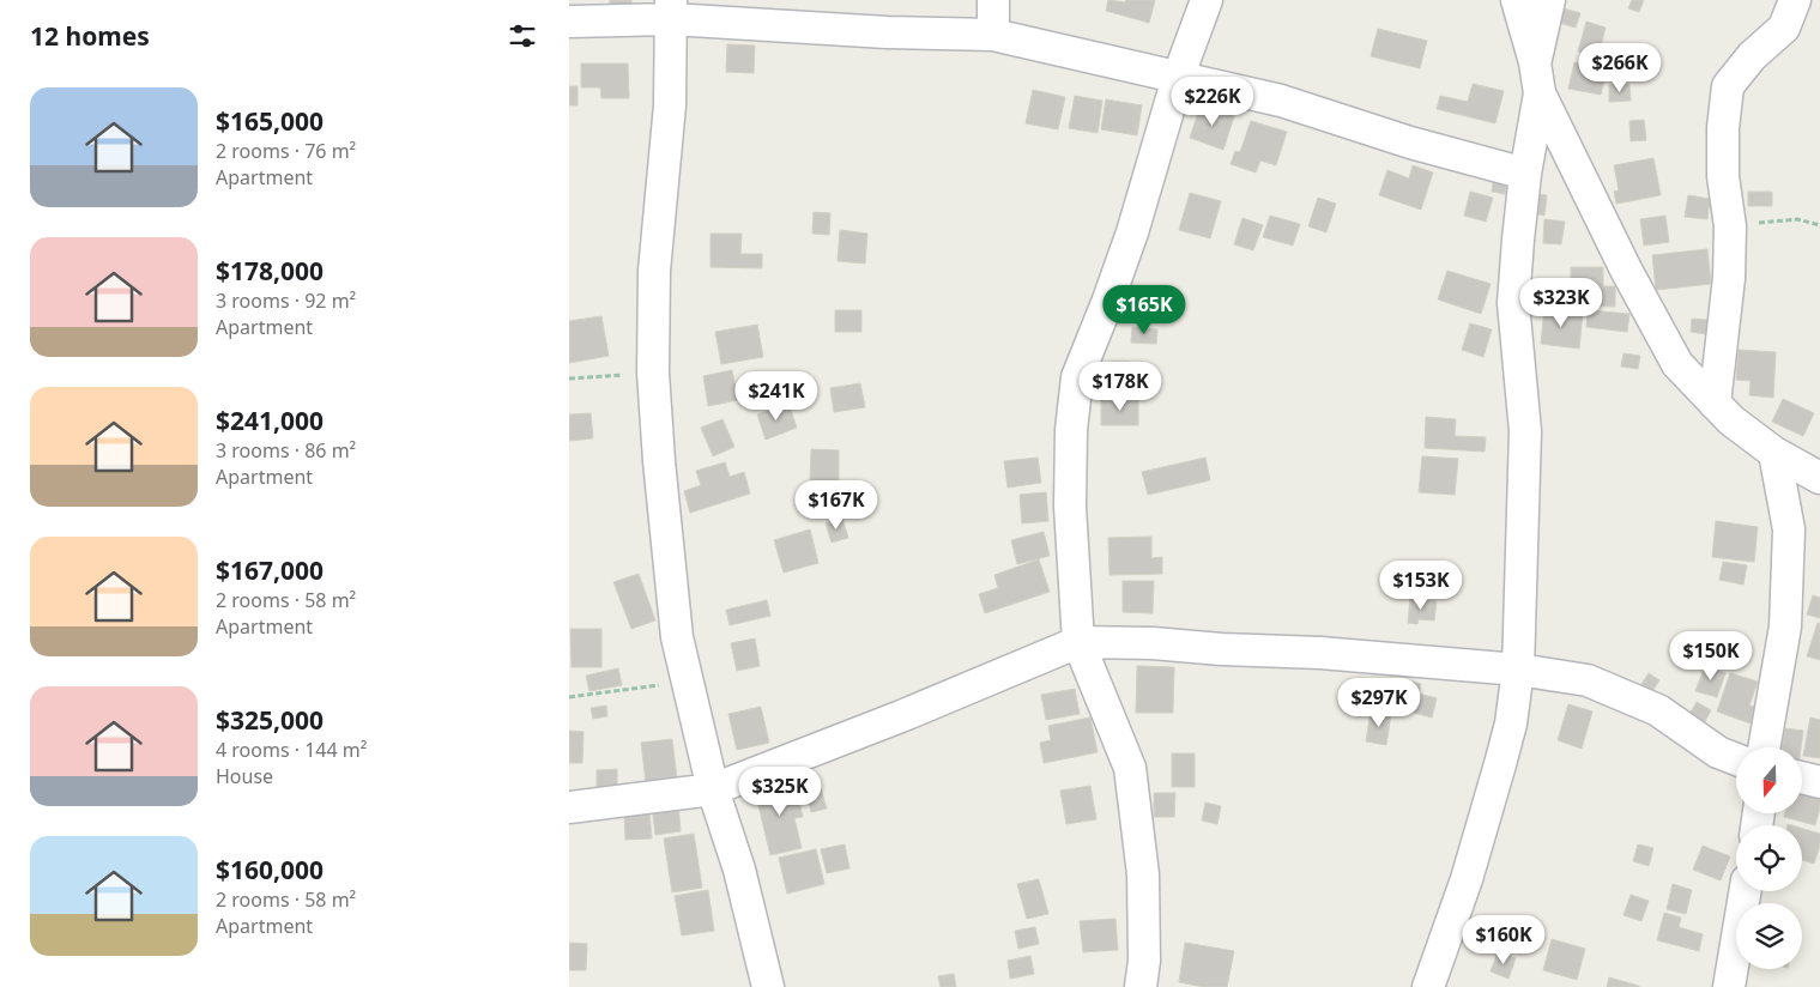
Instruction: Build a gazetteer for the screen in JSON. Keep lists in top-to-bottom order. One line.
{"north":"bottom","page":{"heading":"12 homes","price":["$266K","$226K","$323K","$165K","$178K","$241K","$167K","$153K","$150K","$297K","$325K","$160K"],"list":[{"name":"$165,000","note":"2 rooms · 76 m² · Apartment"},{"name":"$178,000","note":"3 rooms · 92 m² · Apartment"},{"name":"$241,000","note":"3 rooms · 86 m² · Apartment"},{"name":"$167,000","note":"2 rooms · 58 m² · Apartment"},{"name":"$325,000","note":"4 rooms · 144 m² · House"},{"name":"$160,000","note":"2 rooms · 58 m² · Apartment"}]}}
